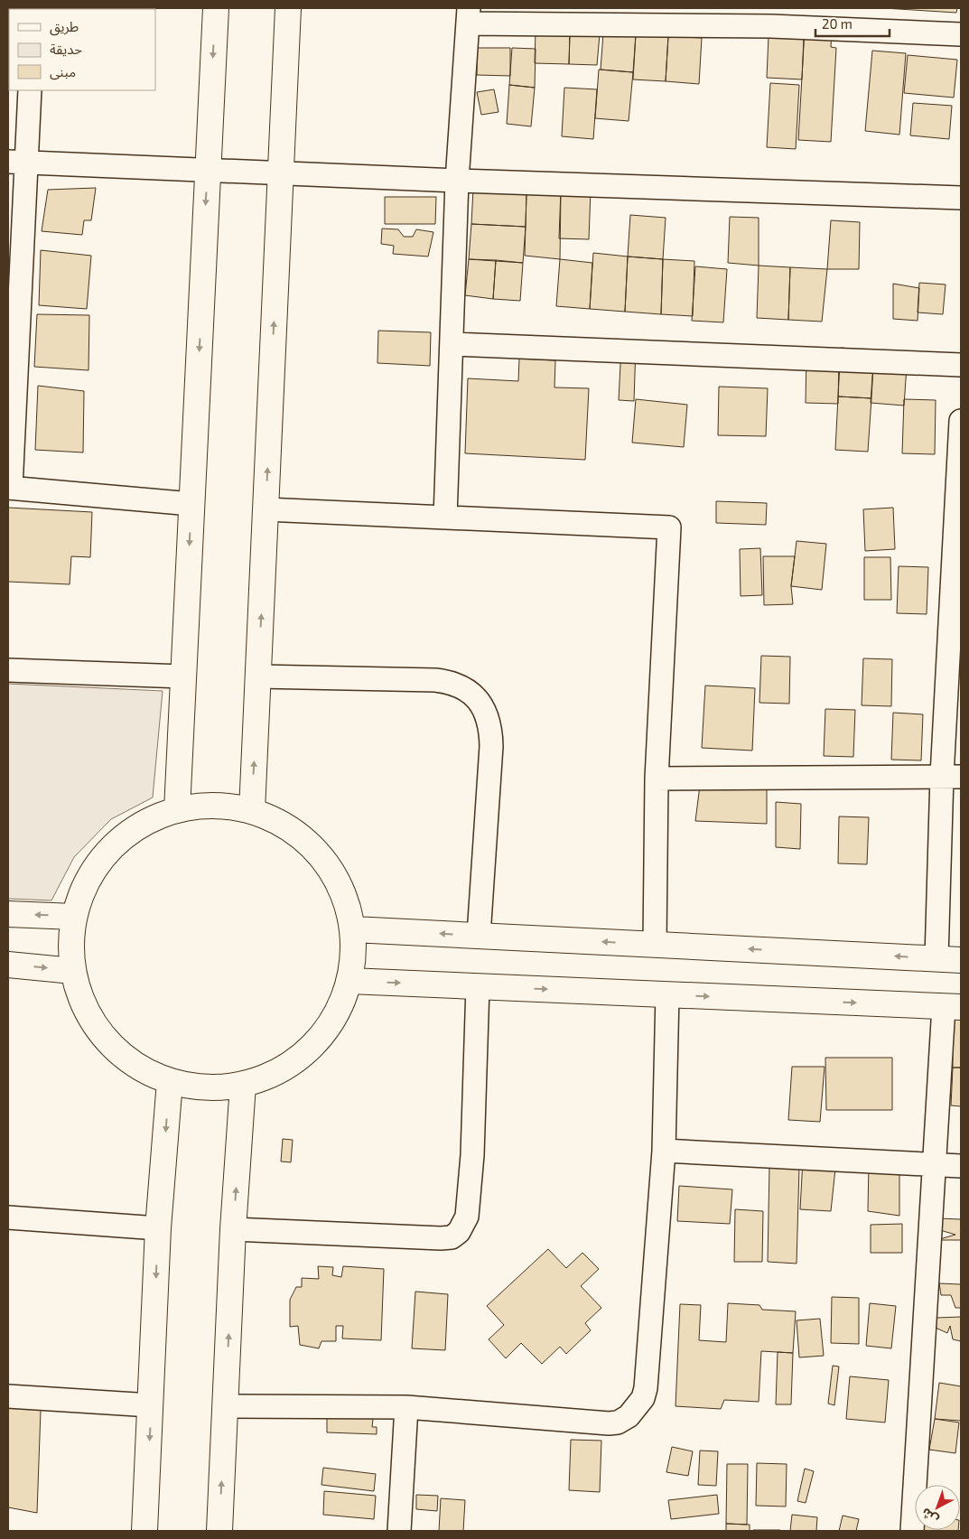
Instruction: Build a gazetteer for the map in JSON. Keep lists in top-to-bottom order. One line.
{"legend":["طريق","حديقة","مبنى"],"scale_bar":"20 m","north":"bottom left"}
